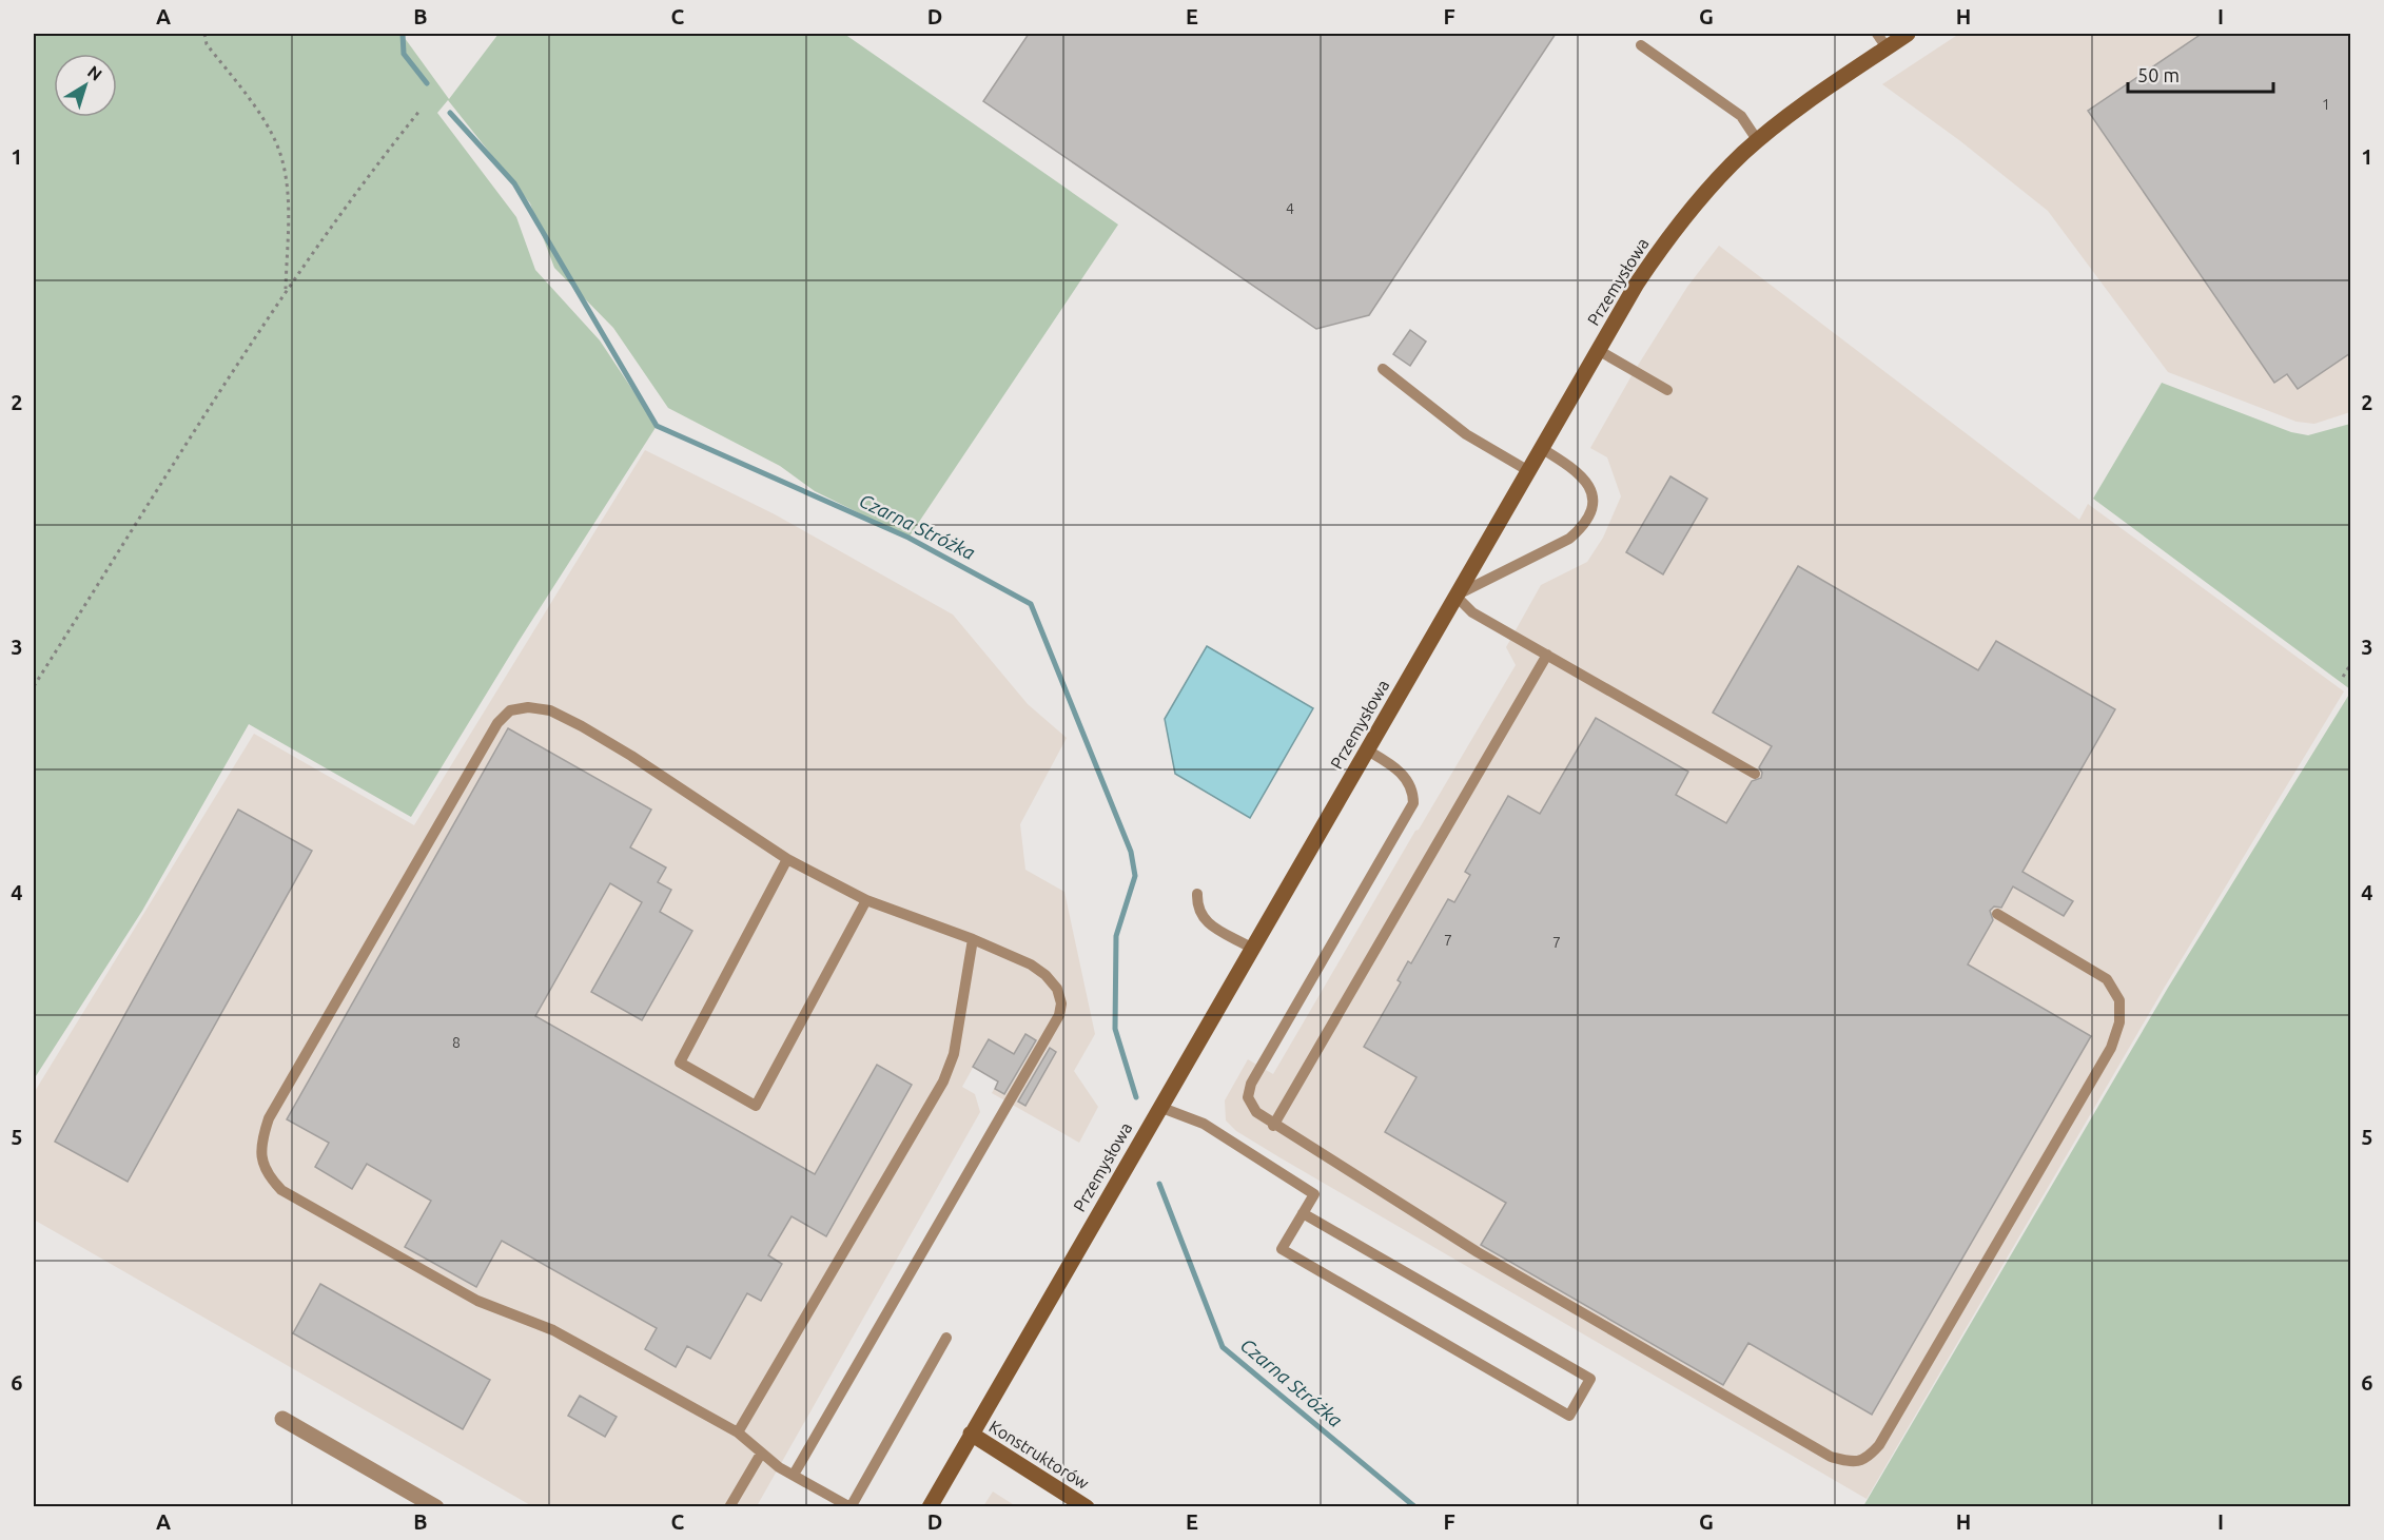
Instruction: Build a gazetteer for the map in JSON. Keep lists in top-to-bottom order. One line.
{"streets":{"street":["Przemysłowa","Konstruktorów"]},"crossings":[["Przemysłowa","Konstruktorów"]],"water":["Czarna Stróżka"],"house_numbers":["1","4","7","7","8"],"scale_bar":"50 m","north":"top right","grid":{"columns":["A","B","C","D","E","F","G","H","I"],"rows":["1","2","3","4","5","6"]}}
